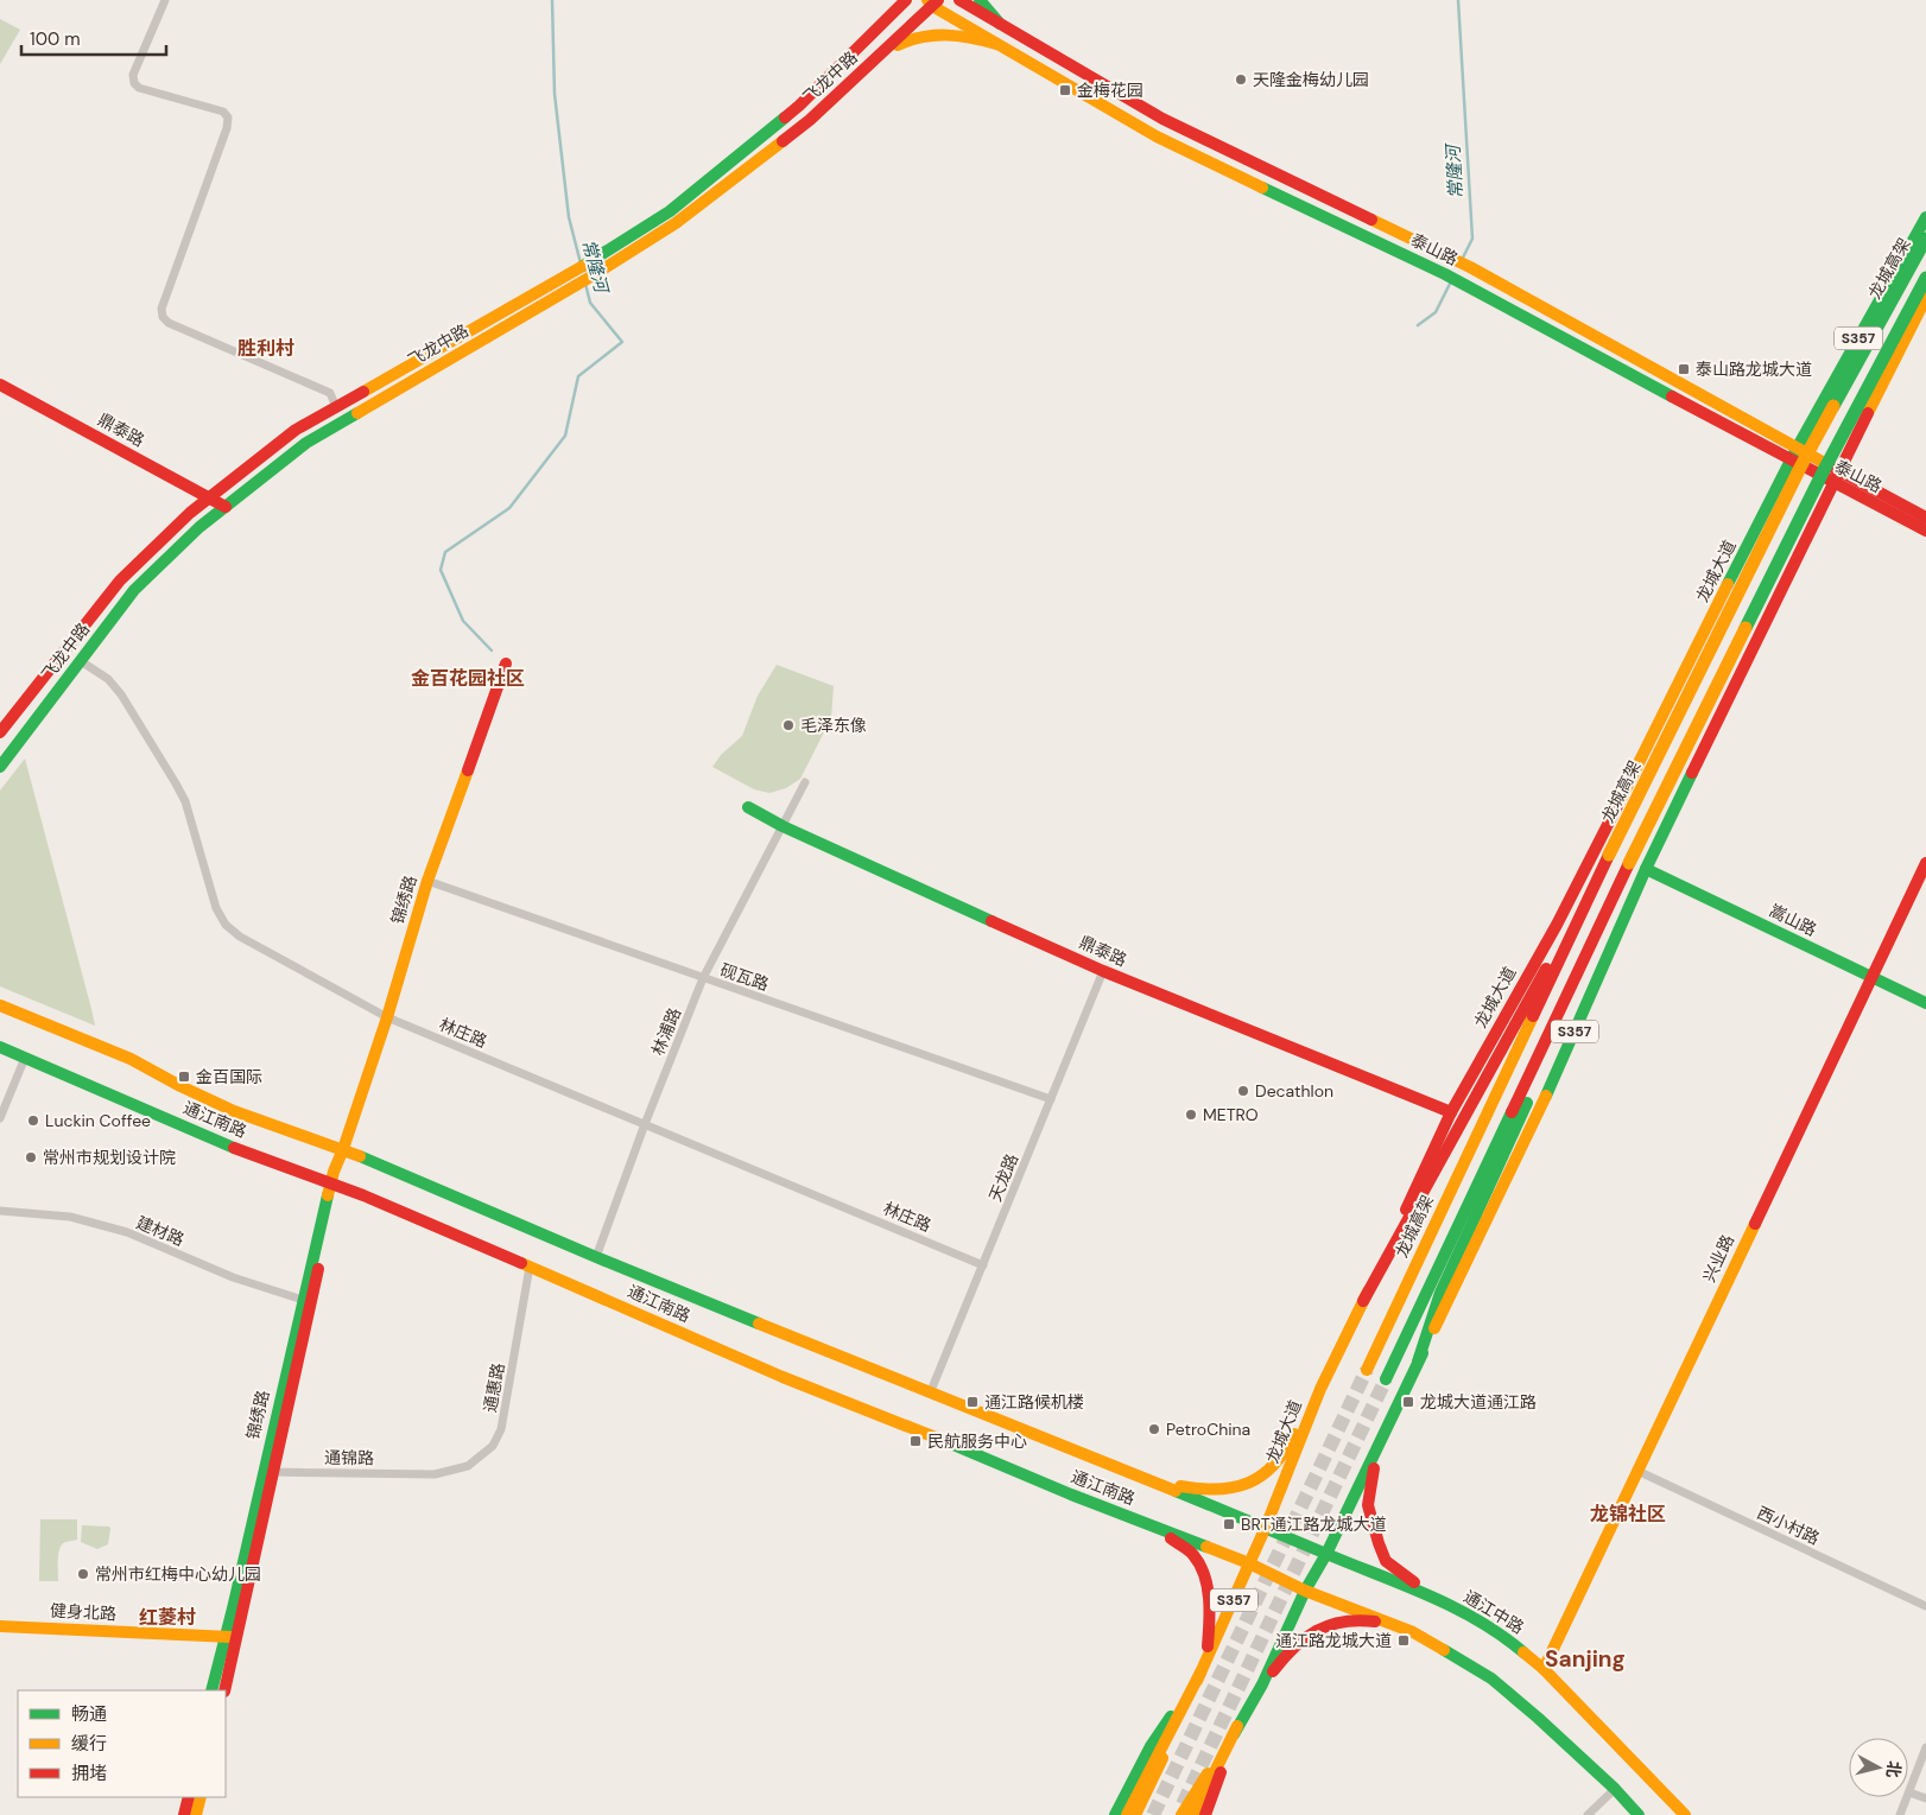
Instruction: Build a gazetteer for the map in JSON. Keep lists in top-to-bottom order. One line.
{"streets":{"main road":["飞龙中路","泰山路","龙城高架","S357","鼎泰路","龙城大道","锦绣路","嵩山路","通江南路","兴业路","健身北路","通江中路"],"street":["砚瓦路","林浦路","林庄路","天龙路","建材路","通惠路","通锦路","西小村路"]},"crossings":[["飞龙中路","泰山路"],["飞龙中路","鼎泰路"],["飞龙中路","林庄路"],["泰山路","S357"],["泰山路","龙城大道"],["S357","嵩山路"],["S357","通江南路"],["S357","通江中路"],["鼎泰路","龙城大道"],["鼎泰路","林浦路"],["鼎泰路","天龙路"],["龙城大道","通江南路"],["龙城大道","通江中路"],["锦绣路","砚瓦路"],["锦绣路","林庄路"],["锦绣路","通江南路"],["锦绣路","建材路"],["锦绣路","通锦路"],["锦绣路","健身北路"],["嵩山路","兴业路"],["砚瓦路","林浦路"],["砚瓦路","天龙路"],["林浦路","林庄路"],["林浦路","通江南路"],["林庄路","天龙路"],["通江南路","天龙路"],["通江南路","通惠路"],["通江南路","通江中路"],["兴业路","西小村路"],["兴业路","通江中路"],["通惠路","通锦路"]],"districts":["胜利村","金百花园社区","龙锦社区","红菱村","Sanjing"],"water":["常隆河"],"places":{"other":["天隆金梅幼儿园","毛泽东像","Decathlon","METRO","Luckin Coffee","常州市规划设计院","PetroChina","常州市红梅中心幼儿园"],"transit":["金梅花园","泰山路龙城大道","金百国际","通江路候机楼","龙城大道通江路","民航服务中心","BRT通江路龙城大道","通江路龙城大道"]},"legend":["畅通","缓行","拥堵"],"scale_bar":"100 m","north":"right"}
